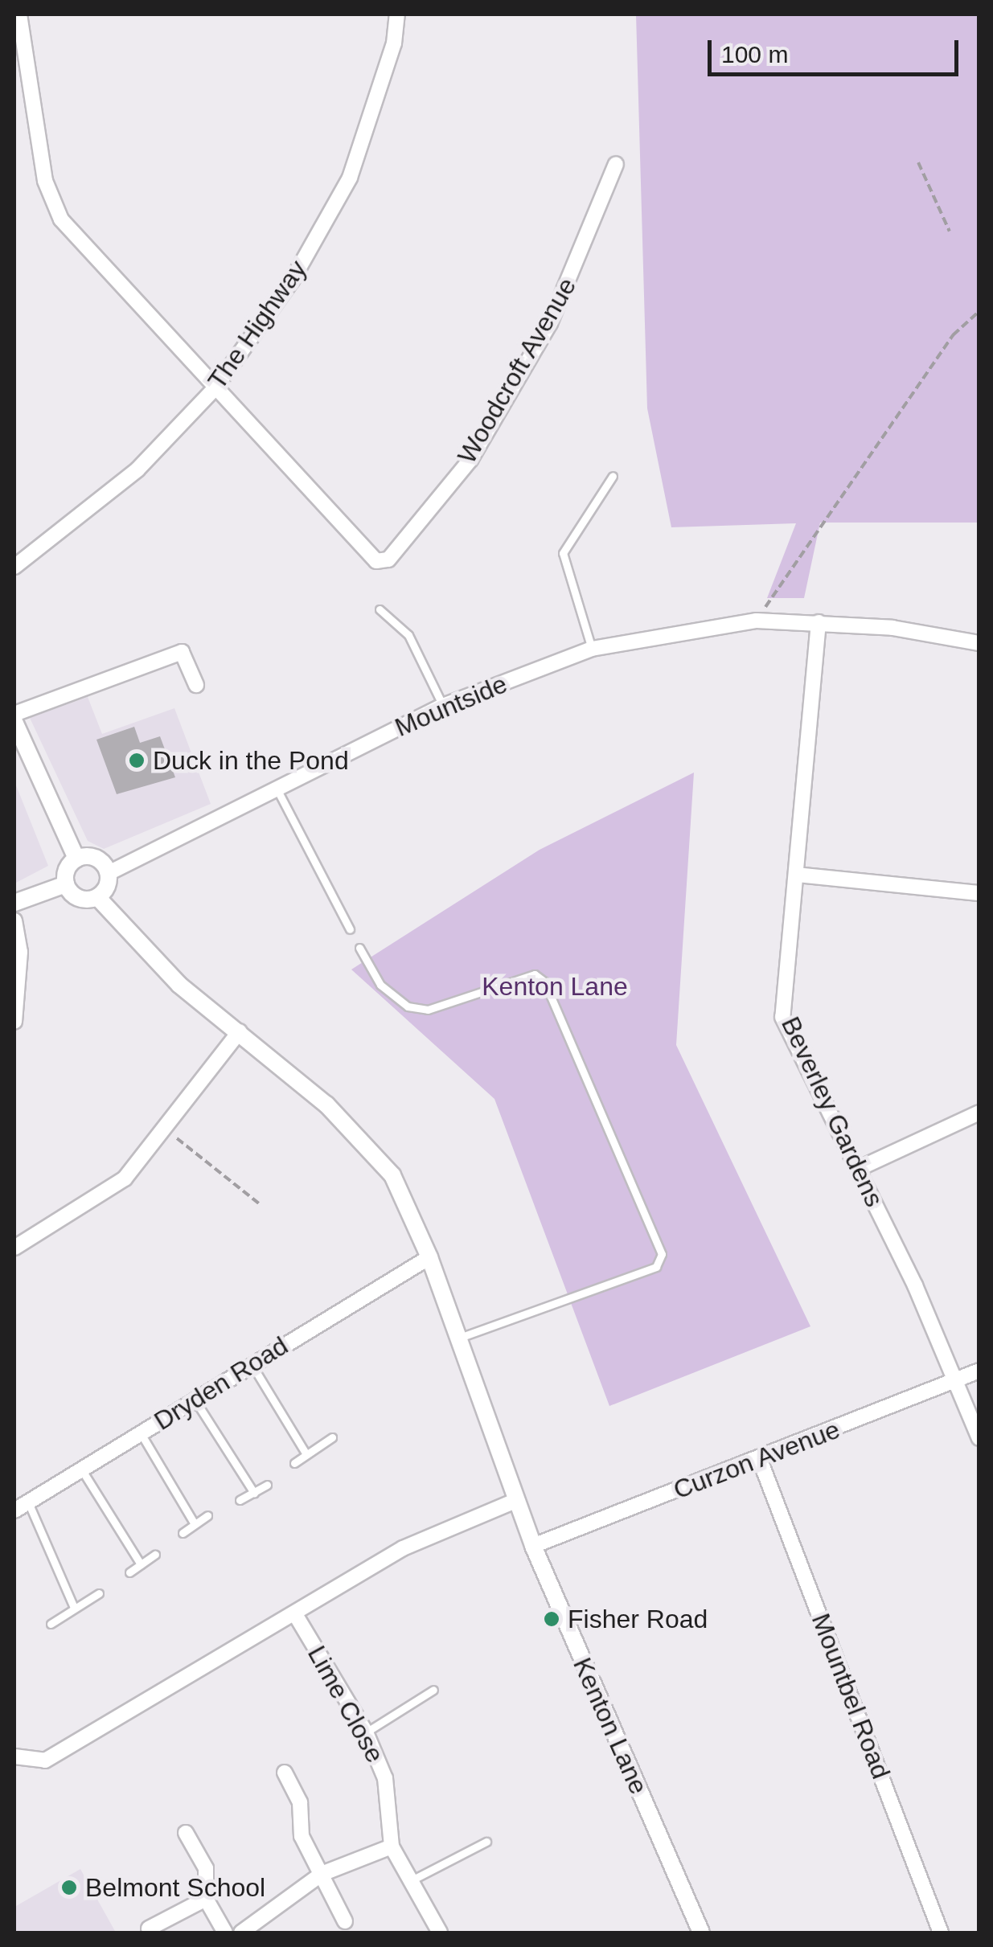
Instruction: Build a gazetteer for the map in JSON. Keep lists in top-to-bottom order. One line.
{"streets":{"street":["The Highway","Woodcroft Avenue","Mountside","Beverley Gardens","Dryden Road","Curzon Avenue","Mountbel Road","Lime Close","Kenton Lane"]},"crossings":[["The Highway","Woodcroft Avenue"],["Mountside","Beverley Gardens"],["Mountside","Kenton Lane"],["Beverley Gardens","Curzon Avenue"],["Dryden Road","Kenton Lane"],["Curzon Avenue","Mountbel Road"],["Curzon Avenue","Kenton Lane"]],"parks":["Kenton Lane"],"places":["Duck in the Pond","Fisher Road","Belmont School"],"scale_bar":"100 m"}
